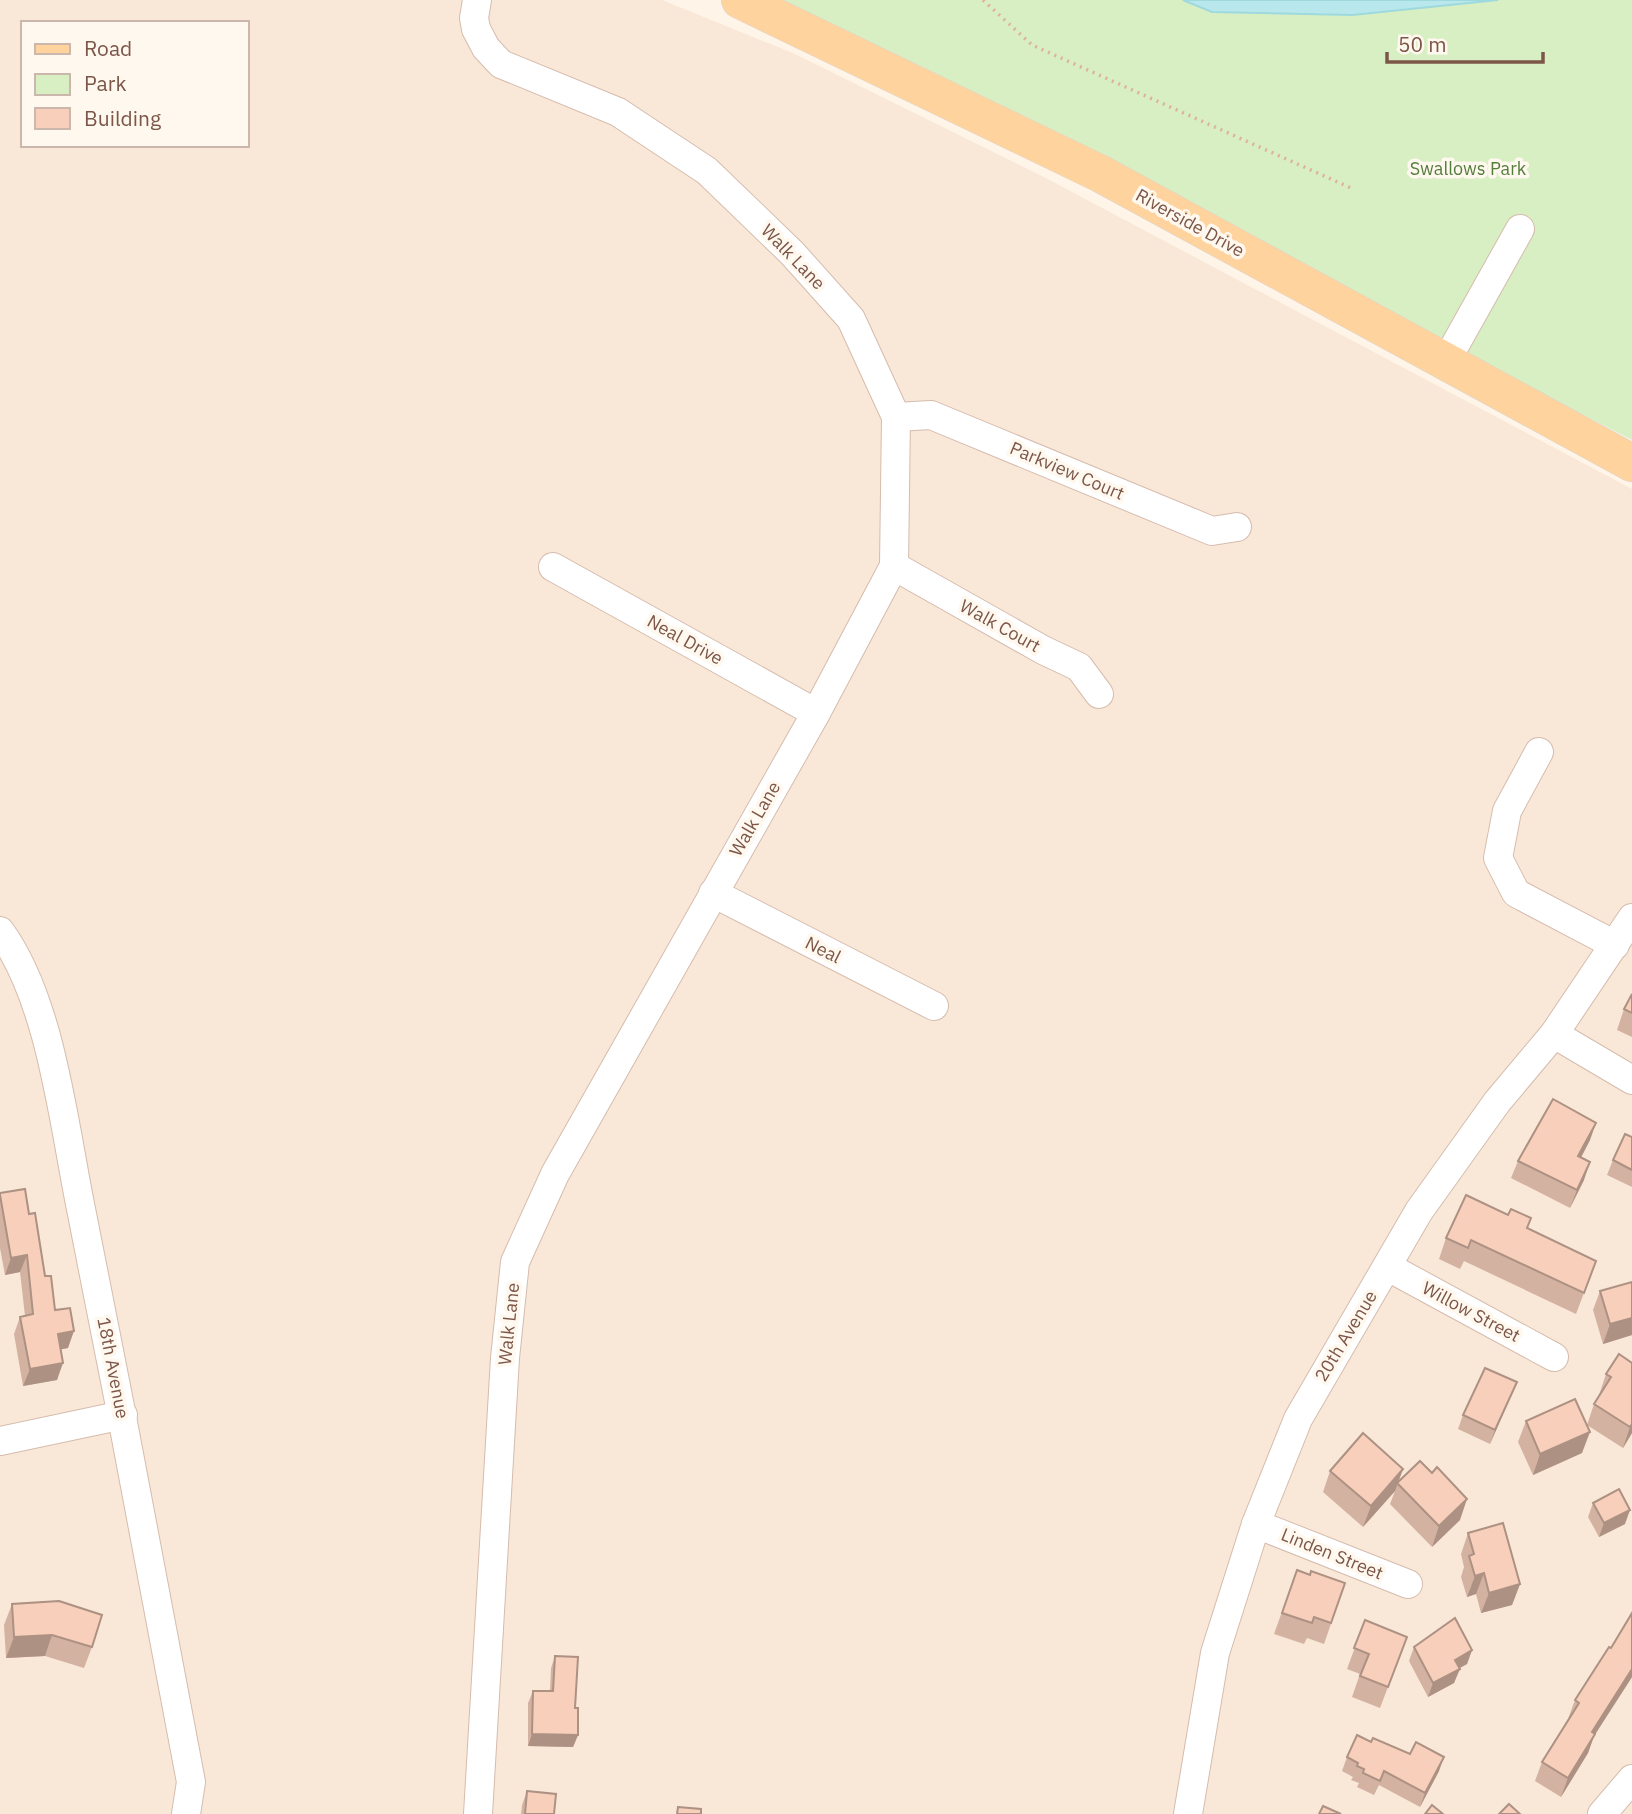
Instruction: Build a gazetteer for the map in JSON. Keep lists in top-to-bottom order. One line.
{"streets":{"main road":["Riverside Drive"],"street":["Walk Lane","Parkview Court","Walk Court","Neal Drive","Neal","Willow Street","20th Avenue","18th Avenue","Linden Street"]},"crossings":[["Walk Lane","Parkview Court"],["Walk Lane","Walk Court"],["Walk Lane","Neal Drive"],["Walk Lane","Neal"],["Willow Street","20th Avenue"],["20th Avenue","Linden Street"]],"parks":["Swallows Park"],"legend":["Road","Park","Building"],"scale_bar":"50 m"}
